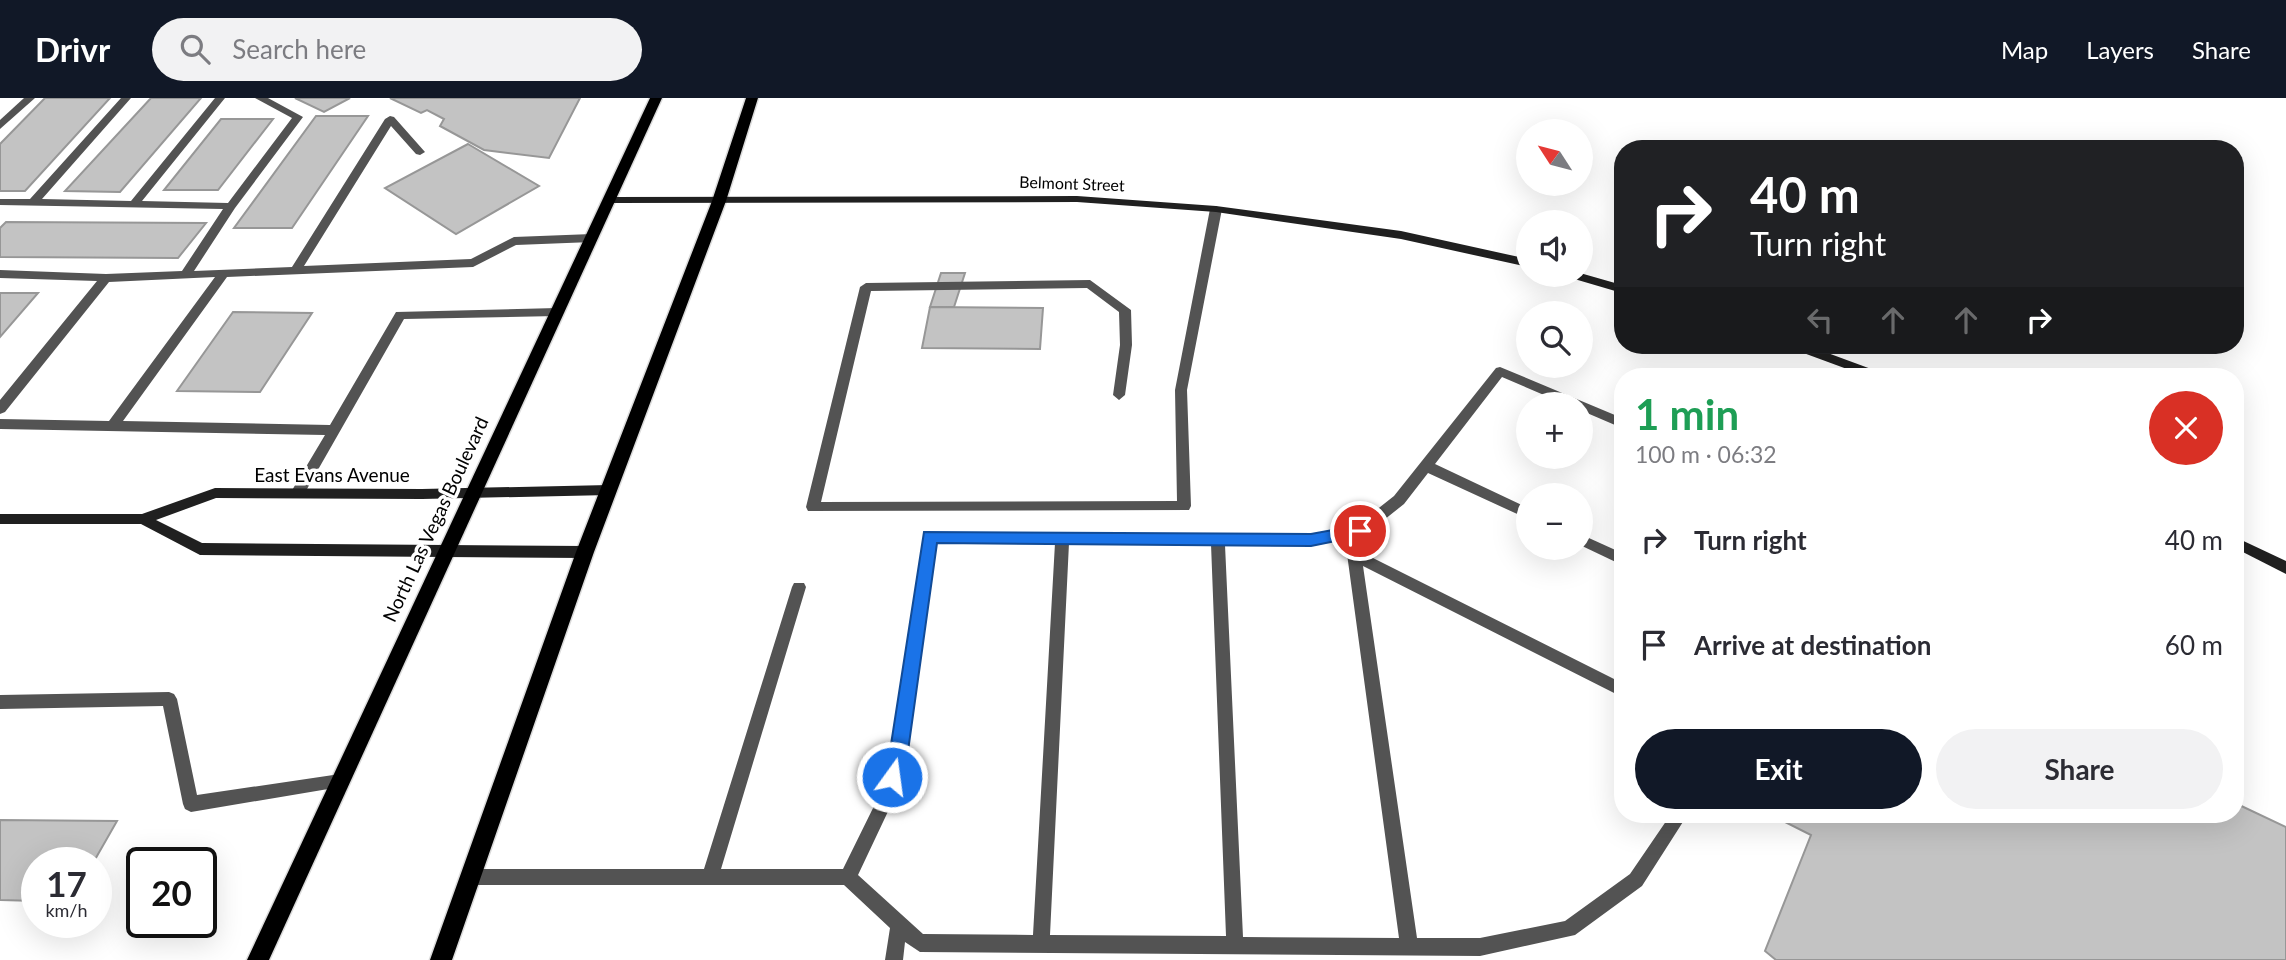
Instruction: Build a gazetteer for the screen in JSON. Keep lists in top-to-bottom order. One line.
{"streets":{"main road":["North Las Vegas Boulevard"],"street":["Belmont Street","East Evans Avenue"]},"crossings":[["Belmont Street","North Las Vegas Boulevard"],["East Evans Avenue","North Las Vegas Boulevard"]],"north":"top left","page":{"header":"Drivr","search":"Search here","nav":["Map","Layers","Share"],"map_buttons":["+","−"],"turn":["40 m","Turn right"],"heading":["1 min","100 m · 06:32"],"list":[{"name":"Turn right","value":"40 m"},{"name":"Arrive at destination","value":"60 m"}],"buttons":["Exit","Share"],"speed":"17 km/h","limit":"20"}}
